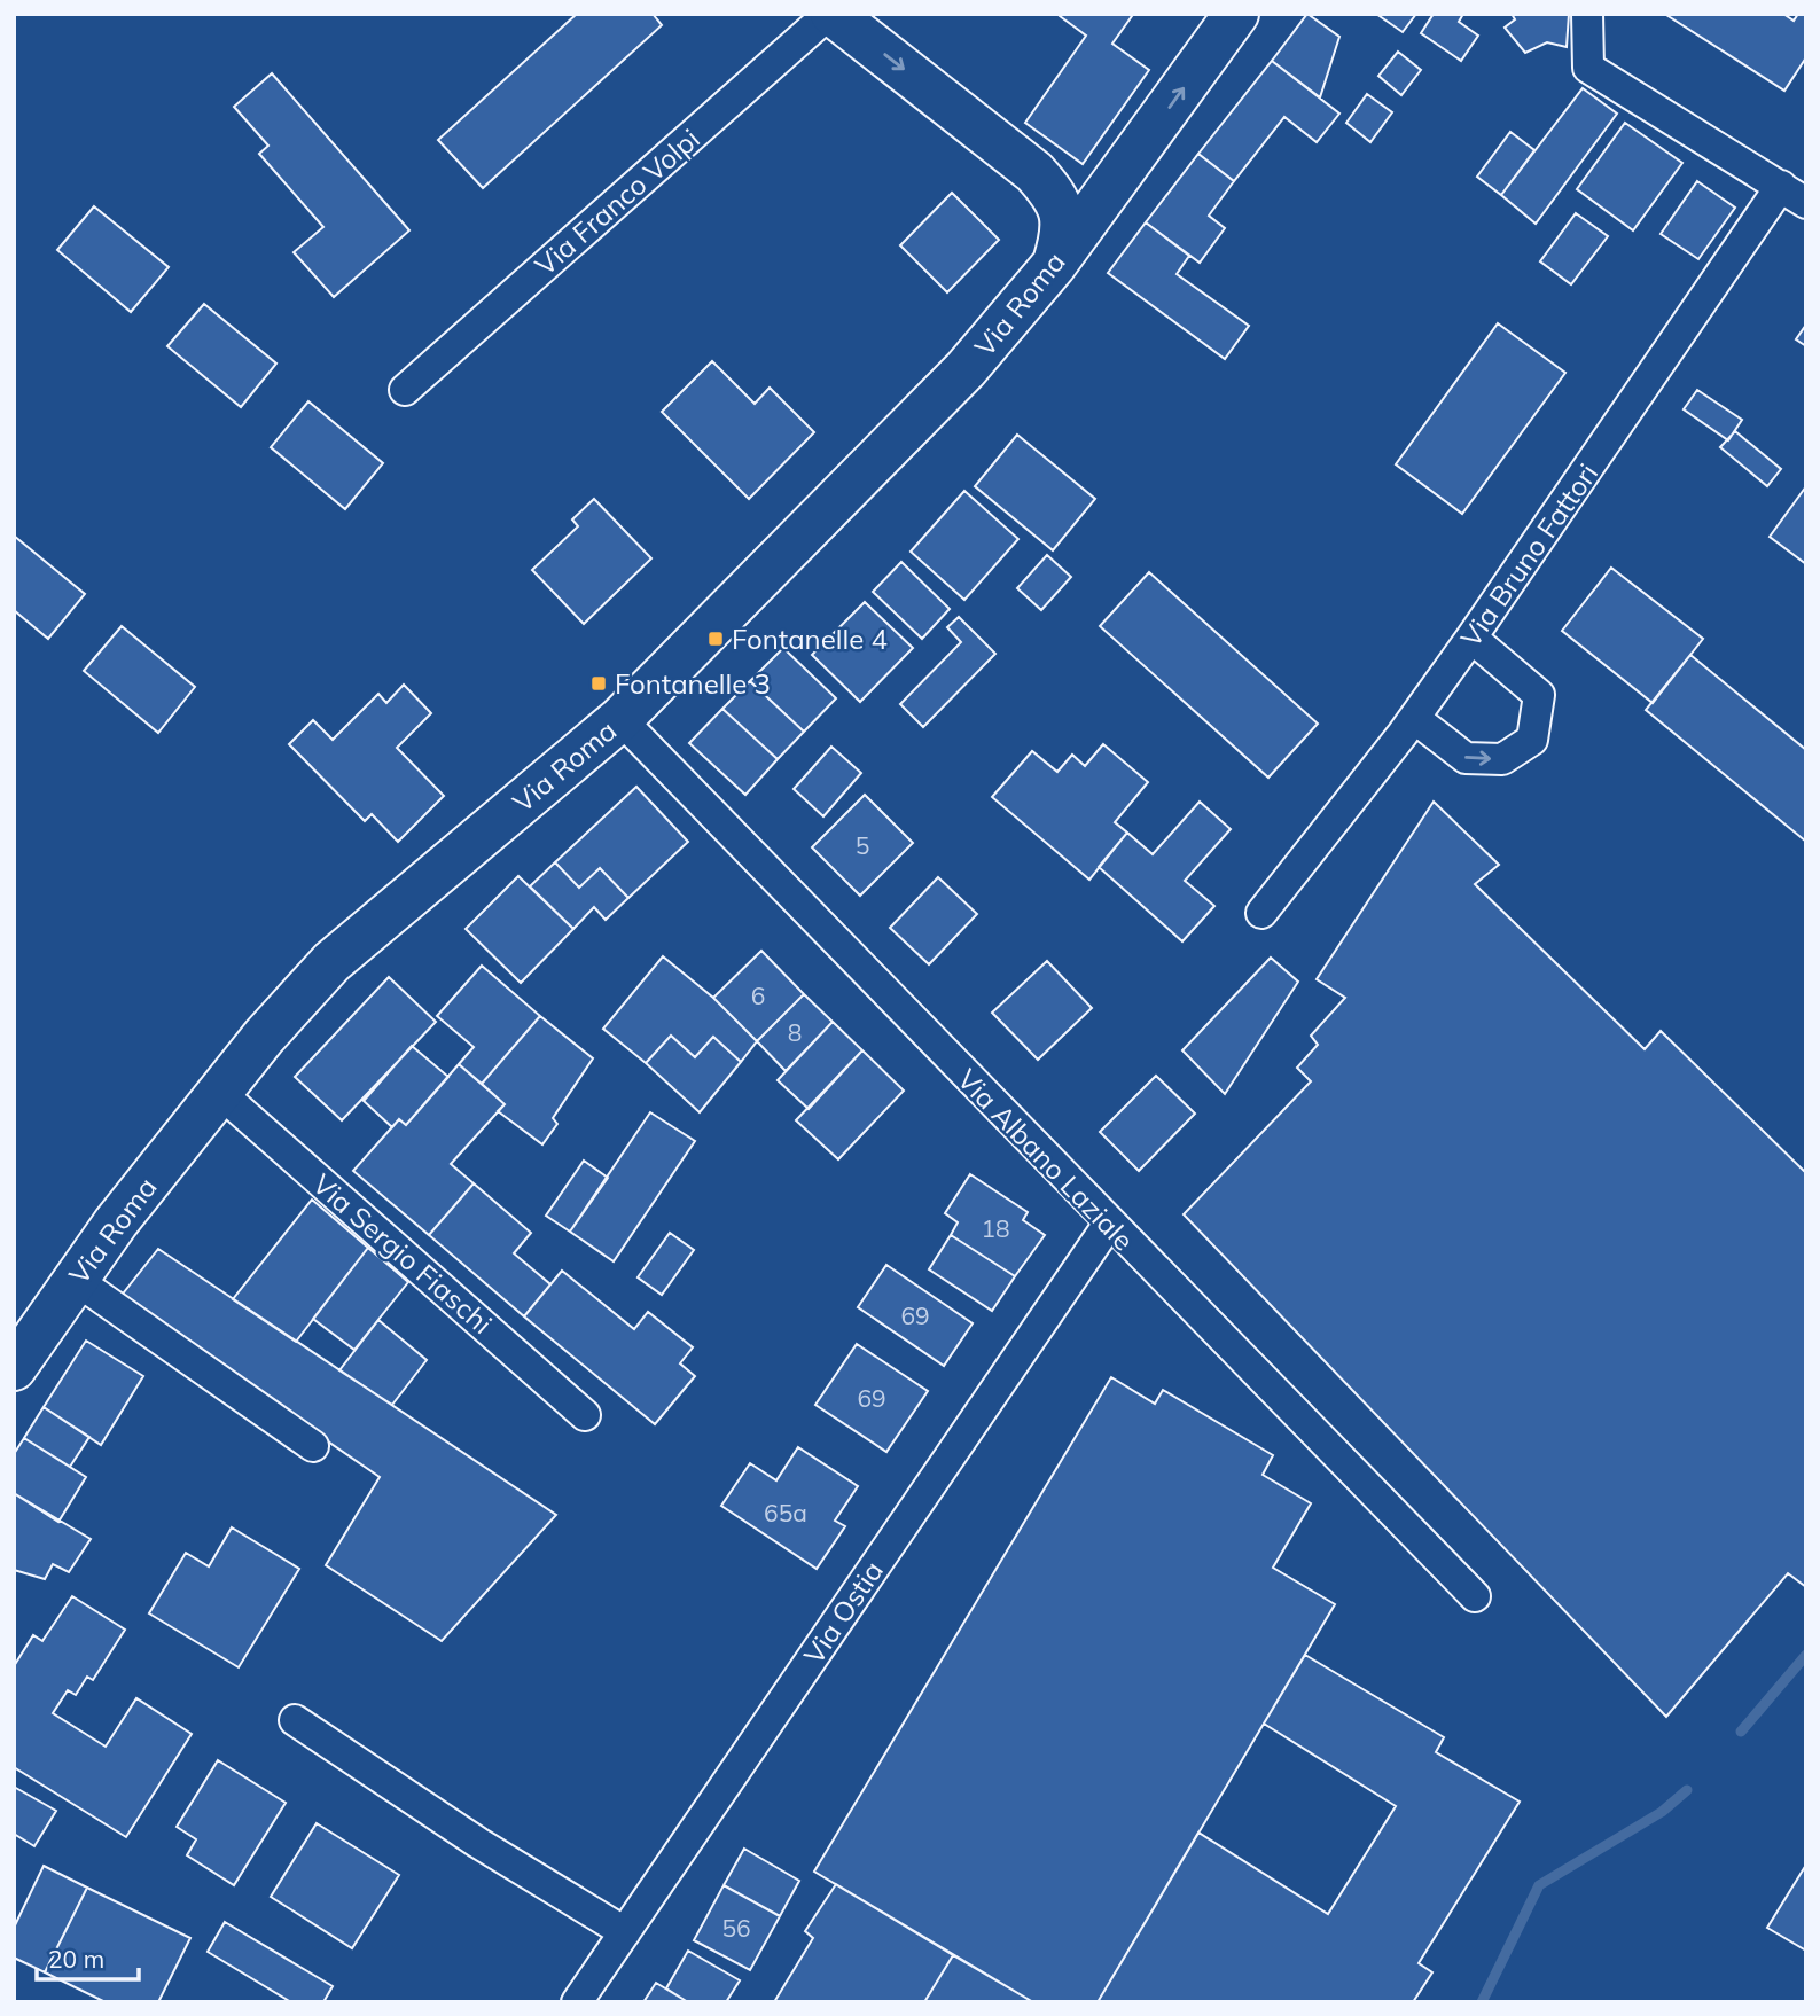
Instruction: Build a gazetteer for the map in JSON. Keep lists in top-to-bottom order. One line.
{"streets":{"main road":["Via Roma"],"street":["Via Franco Volpi","Via Bruno Fattori","Via Albano Laziale","Via Sergio Fiaschi","Via Ostia"]},"crossings":[["Via Roma","Via Albano Laziale"],["Via Roma","Via Sergio Fiaschi"],["Via Albano Laziale","Via Ostia"]],"places":{"transit":["Fontanelle 4","Fontanelle 3"]},"house_numbers":["5","6","8","18","69","69","65a","56"],"scale_bar":"20 m"}
